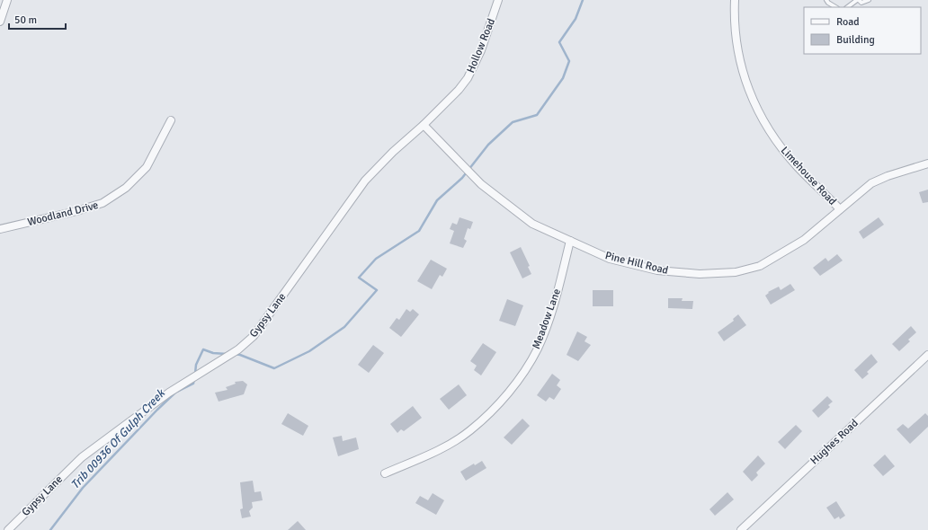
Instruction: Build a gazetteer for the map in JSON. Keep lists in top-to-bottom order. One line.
{"streets":{"street":["Hollow Road","Limehouse Road","Woodland Drive","Pine Hill Road","Gypsy Lane","Meadow Lane","Hughes Road"]},"crossings":[["Hollow Road","Gypsy Lane"],["Limehouse Road","Pine Hill Road"],["Pine Hill Road","Gypsy Lane"],["Pine Hill Road","Meadow Lane"]],"water":["Trib 00936 Of Gulph Creek"],"legend":["Road","Building"],"scale_bar":"50 m"}
